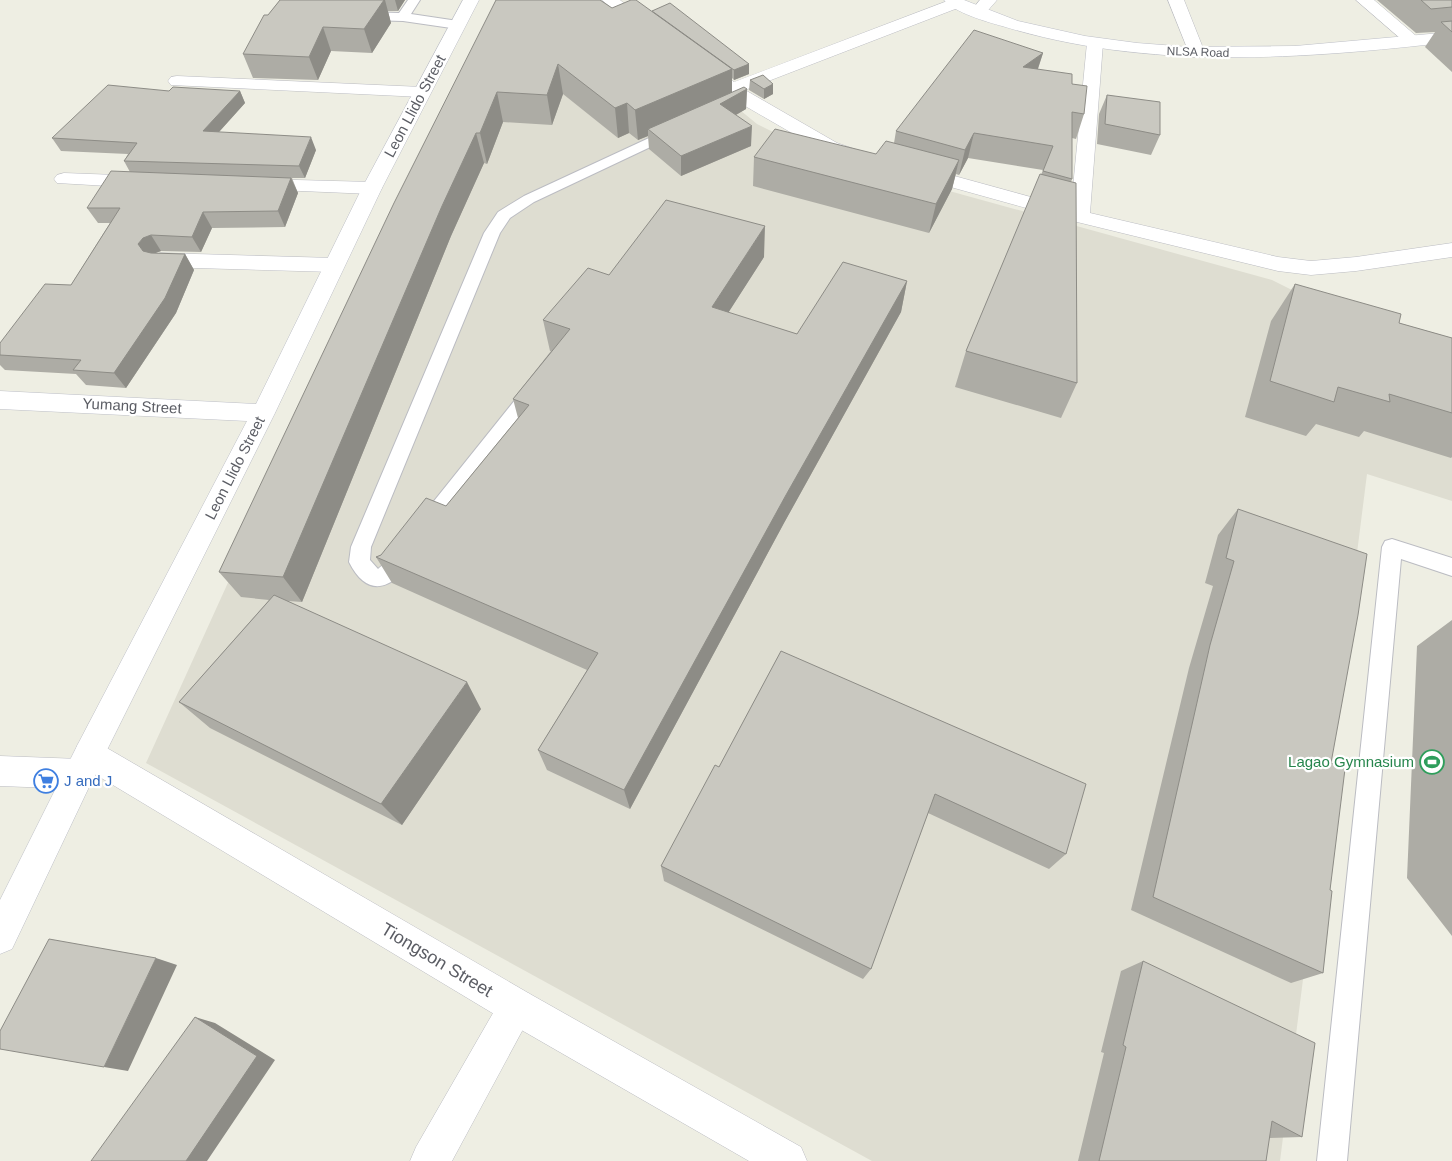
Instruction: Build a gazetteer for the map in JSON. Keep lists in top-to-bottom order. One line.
{"streets":{"street":["NLSA Road","Leon Llido Street","Yumang Street","Tiongson Street"]},"crossings":[["Leon Llido Street","Yumang Street"],["Leon Llido Street","Tiongson Street"]],"places":{"sports":["Lagao Gymnasium"],"supermarket":["J and J"]}}
